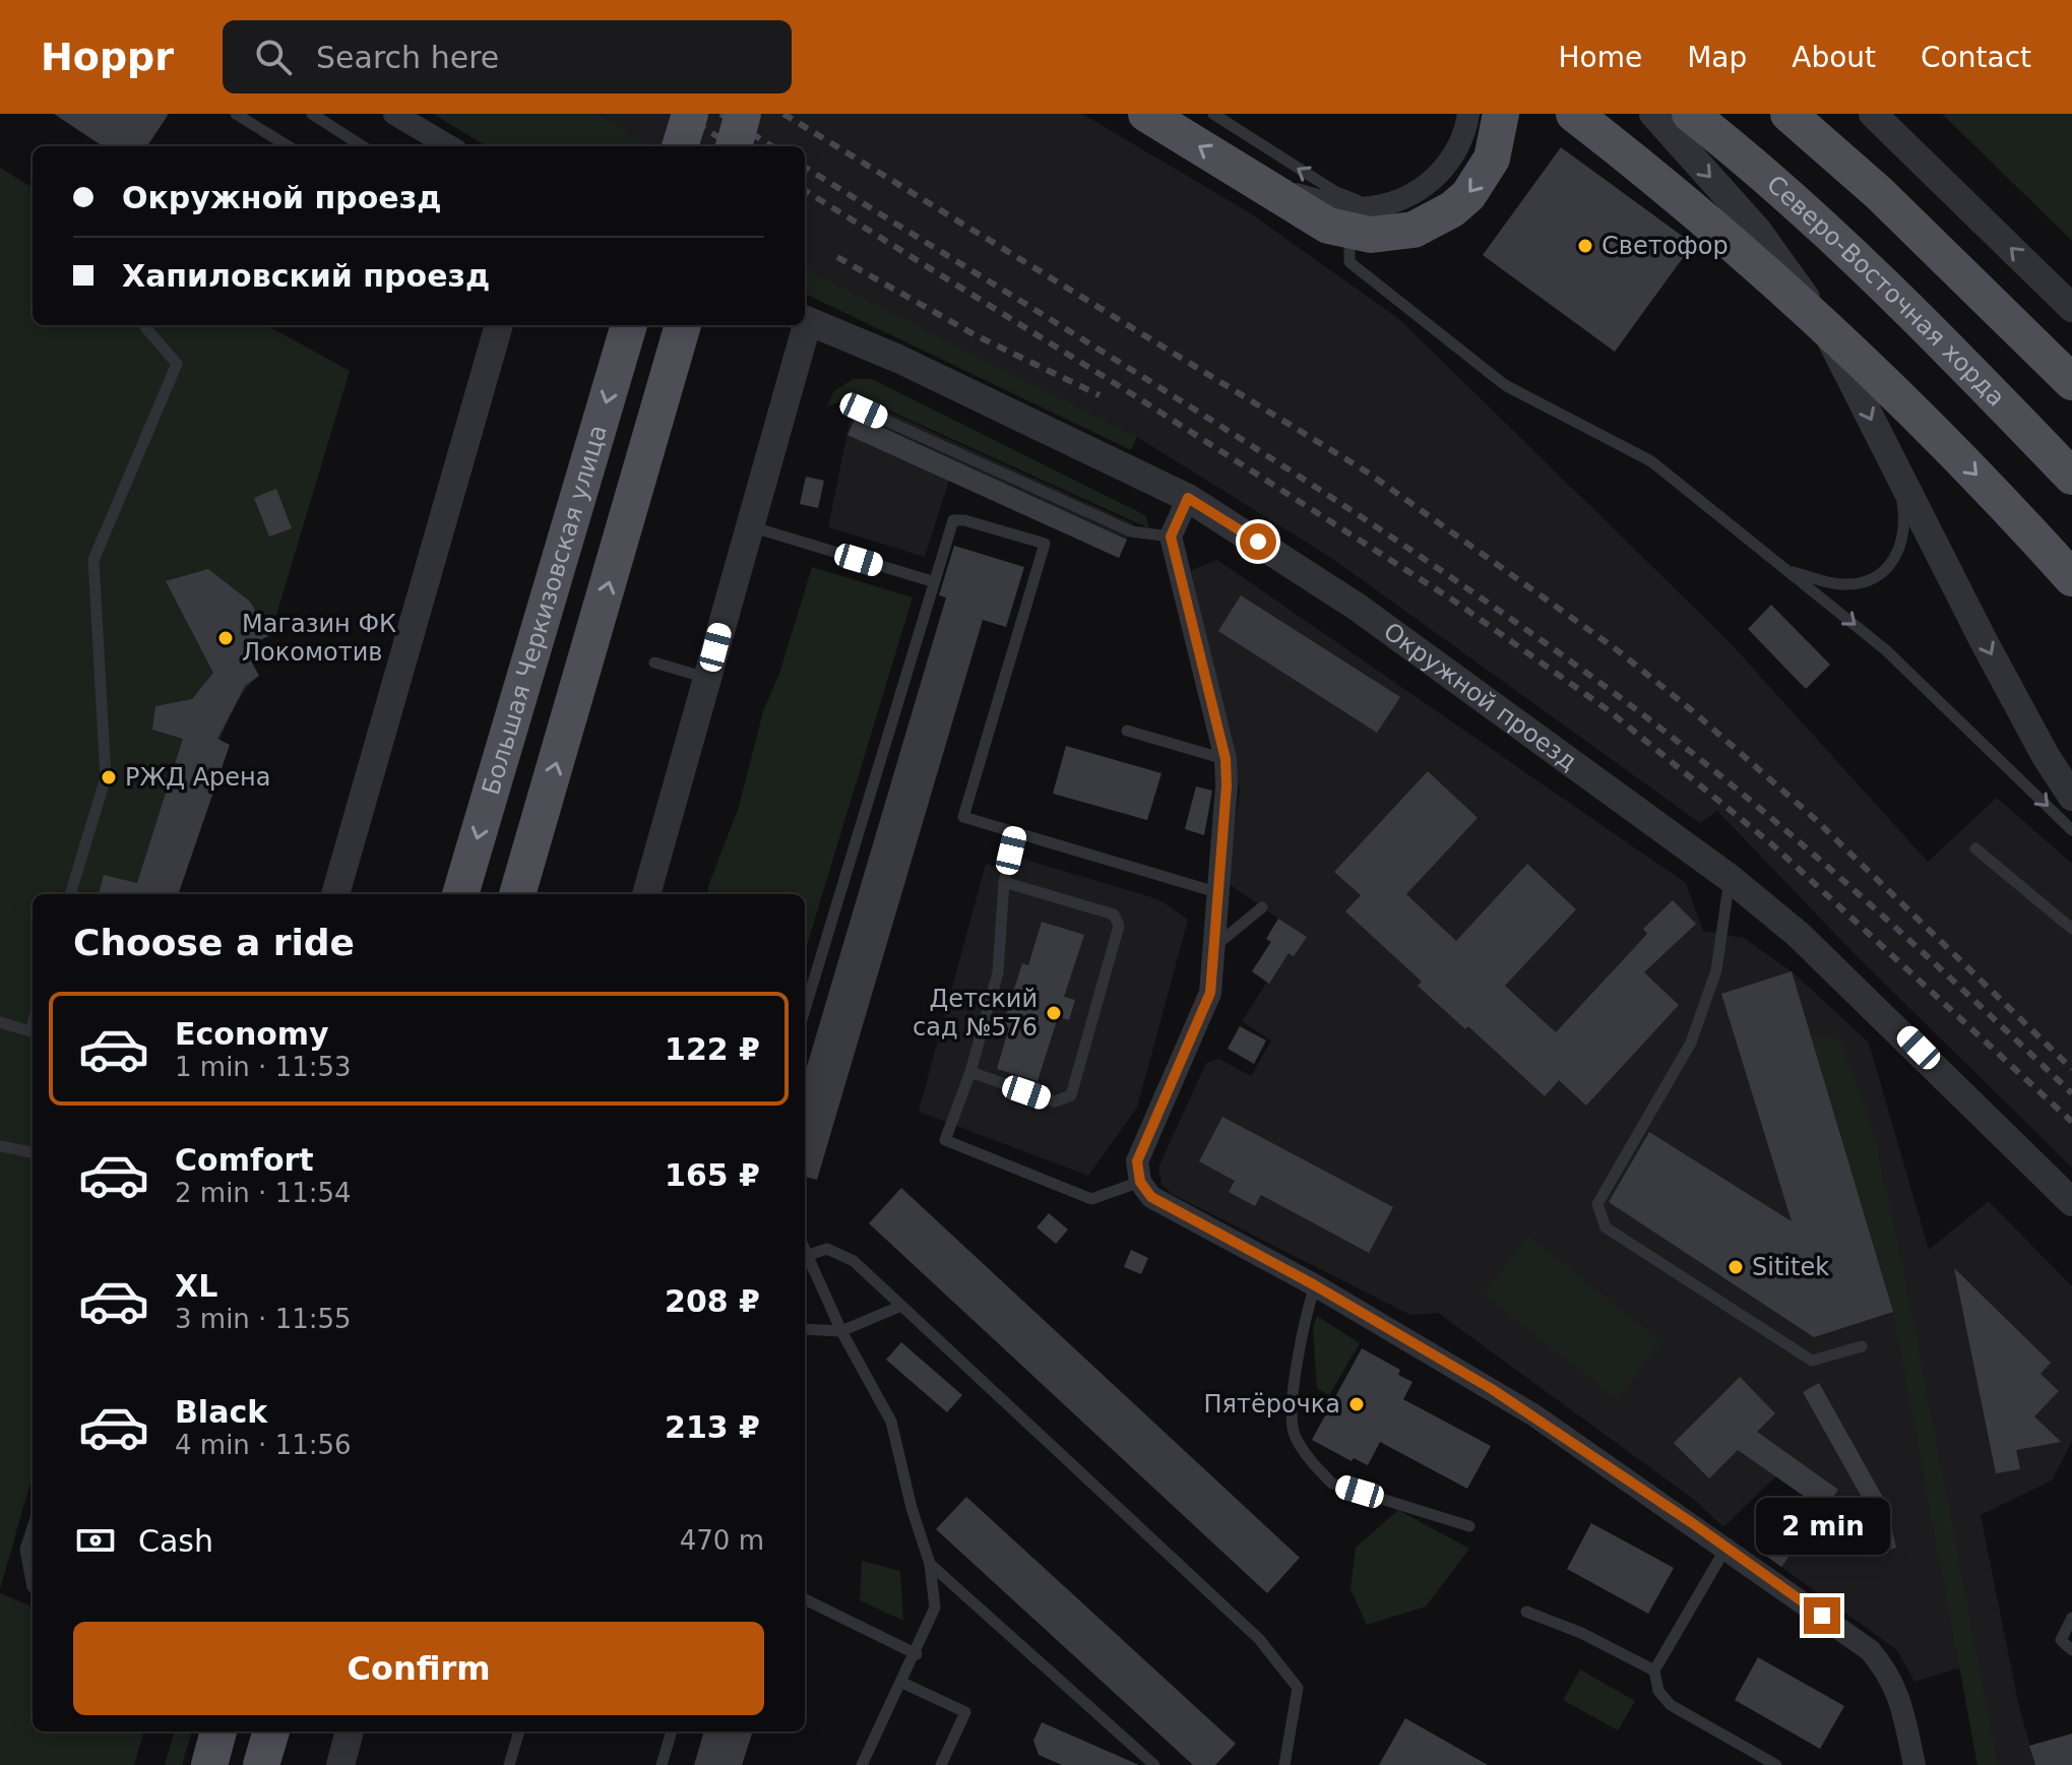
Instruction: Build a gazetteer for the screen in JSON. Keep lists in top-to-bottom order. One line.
{"streets":{"main road":["Северо-Восточная хорда","Большая Черкизовская улица"],"street":["Окружной проезд"]},"places":["Светофор","Магазин ФК Локомотив","РЖД Арена","Детский сад №576","Sititek","Пятёрочка"],"page":{"header":"Hoppr","search":"Search here","nav":["Home","Map","About","Contact"],"banner":["Окружной проезд","Хапиловский проезд"],"heading":"Choose a ride","list":[{"name":"Economy","note":"1 min · 11:53","value":"122 ₽"},{"name":"Comfort","note":"2 min · 11:54","value":"165 ₽"},{"name":"XL","note":"3 min · 11:55","value":"208 ₽"},{"name":"Black","note":"4 min · 11:56","value":"213 ₽"}],"pay":["Cash","470 m"],"bubble":"2 min","buttons":"Confirm"}}
